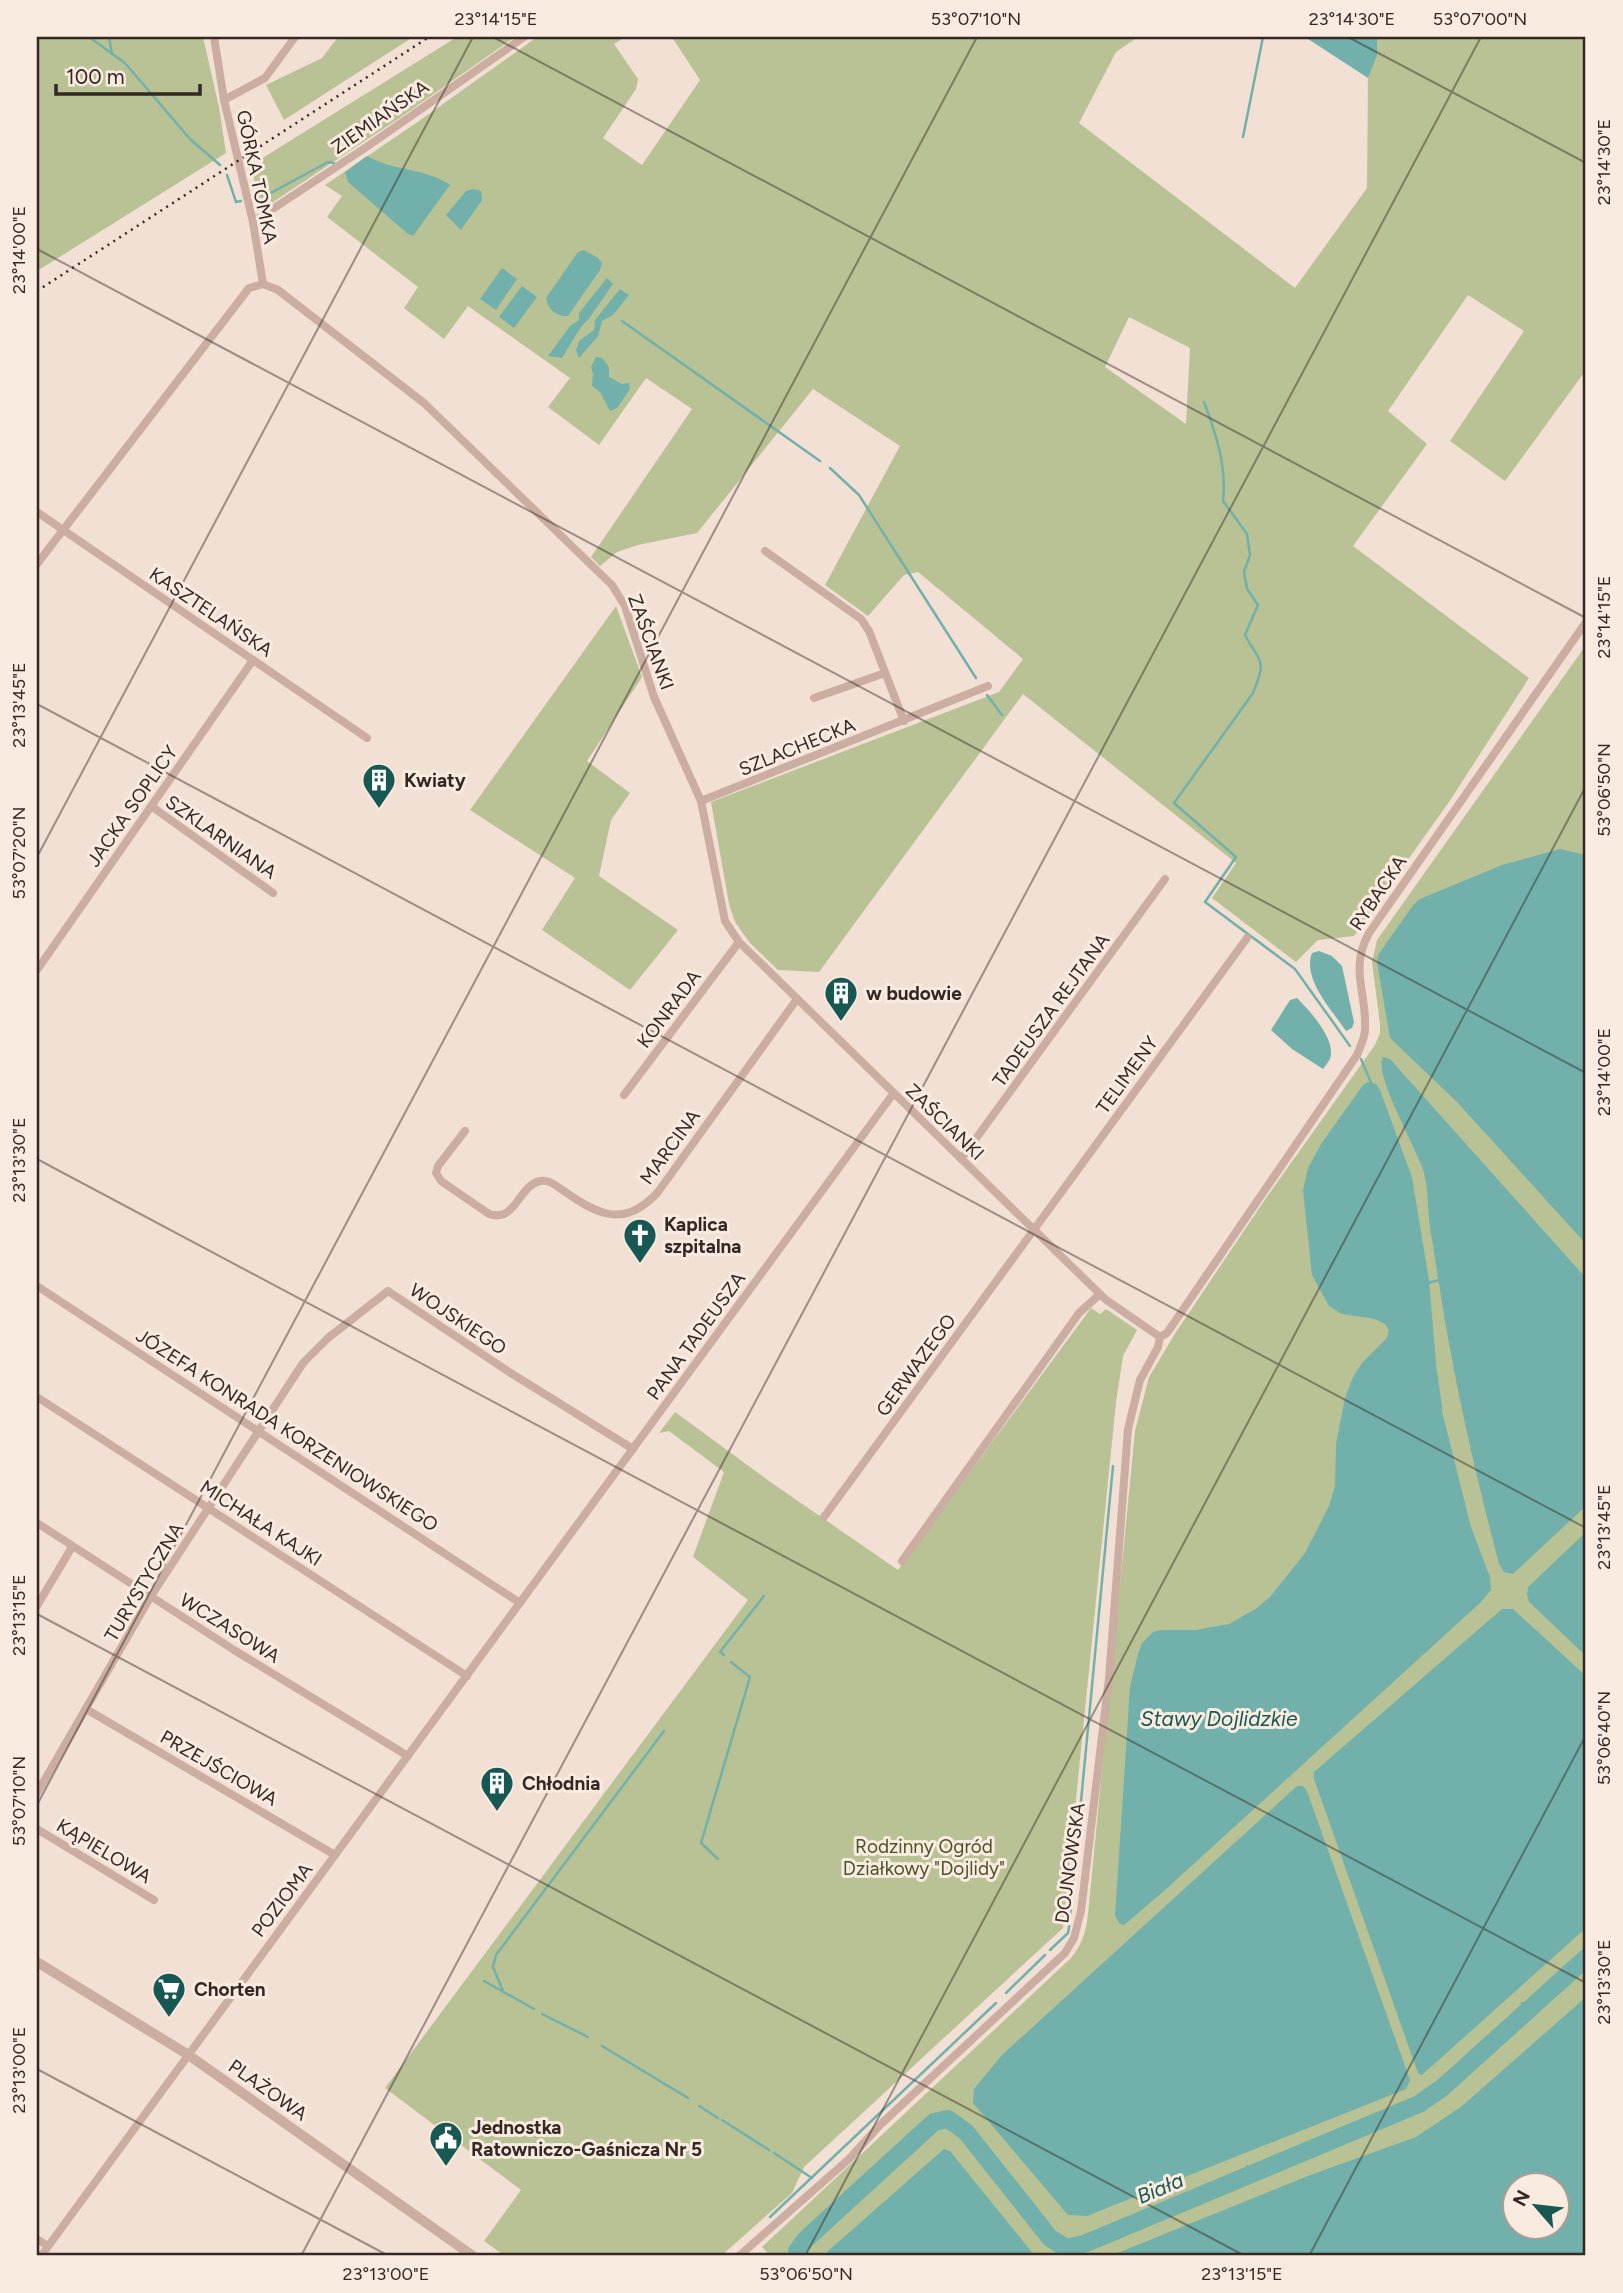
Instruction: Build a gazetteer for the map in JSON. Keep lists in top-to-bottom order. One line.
{"streets":{"street":["ZIEMIAŃSKA","GÓRKA TOMKA","KASZTELAŃSKA","ZAŚCIANKI","SZLACHECKA","JACKA SOPLICY","SZKLARNIANA","RYBACKA","KONRADA","TADEUSZA REJTANA","TELIMENY","MARCINA","WOJSKIEGO","PANA TADEUSZA","GERWAZEGO","JÓZEFA KONRADA KORZENIOWSKIEGO","MICHAŁA KAJKI","TURYSTYCZNA","WCZASOWA","PRZEJŚCIOWA","KĄPIELOWA","DOJNOWSKA","POZIOMA","PLAŻOWA"]},"crossings":[["ZIEMIAŃSKA","GÓRKA TOMKA"],["GÓRKA TOMKA","ZAŚCIANKI"],["KASZTELAŃSKA","JACKA SOPLICY"],["ZAŚCIANKI","SZLACHECKA"],["ZAŚCIANKI","RYBACKA"],["ZAŚCIANKI","KONRADA"],["ZAŚCIANKI","TADEUSZA REJTANA"],["ZAŚCIANKI","TELIMENY"],["ZAŚCIANKI","MARCINA"],["ZAŚCIANKI","PANA TADEUSZA"],["ZAŚCIANKI","GERWAZEGO"],["ZAŚCIANKI","DOJNOWSKA"],["JACKA SOPLICY","SZKLARNIANA"],["RYBACKA","DOJNOWSKA"],["TELIMENY","GERWAZEGO"],["WOJSKIEGO","PANA TADEUSZA"],["WOJSKIEGO","TURYSTYCZNA"],["PANA TADEUSZA","POZIOMA"],["JÓZEFA KONRADA KORZENIOWSKIEGO","TURYSTYCZNA"],["JÓZEFA KONRADA KORZENIOWSKIEGO","POZIOMA"],["MICHAŁA KAJKI","TURYSTYCZNA"],["MICHAŁA KAJKI","POZIOMA"],["TURYSTYCZNA","WCZASOWA"],["TURYSTYCZNA","PRZEJŚCIOWA"],["WCZASOWA","POZIOMA"],["PRZEJŚCIOWA","POZIOMA"],["POZIOMA","PLAŻOWA"]],"water":["Stawy Dojlidzkie","Biała"],"parks":["Rodzinny Ogród Działkowy \"Dojlidy\""],"places":{"building":["Kwiaty","w budowie","Chłodnia"],"church":["Kaplica szpitalna"],"supermarket":["Chorten"],"public building":["Jednostka Ratowniczo-Gaśnicza Nr 5"]},"scale_bar":"100 m","north":"top left","coordinates":["23°14'15\"E","53°07'10\"N","23°14'30\"E","53°07'00\"N","23°14'00\"E","23°13'45\"E","53°06'50\"N","53°07'20\"N","23°13'30\"E","23°13'15\"E","53°06'40\"N","23°13'00\"E"]}
